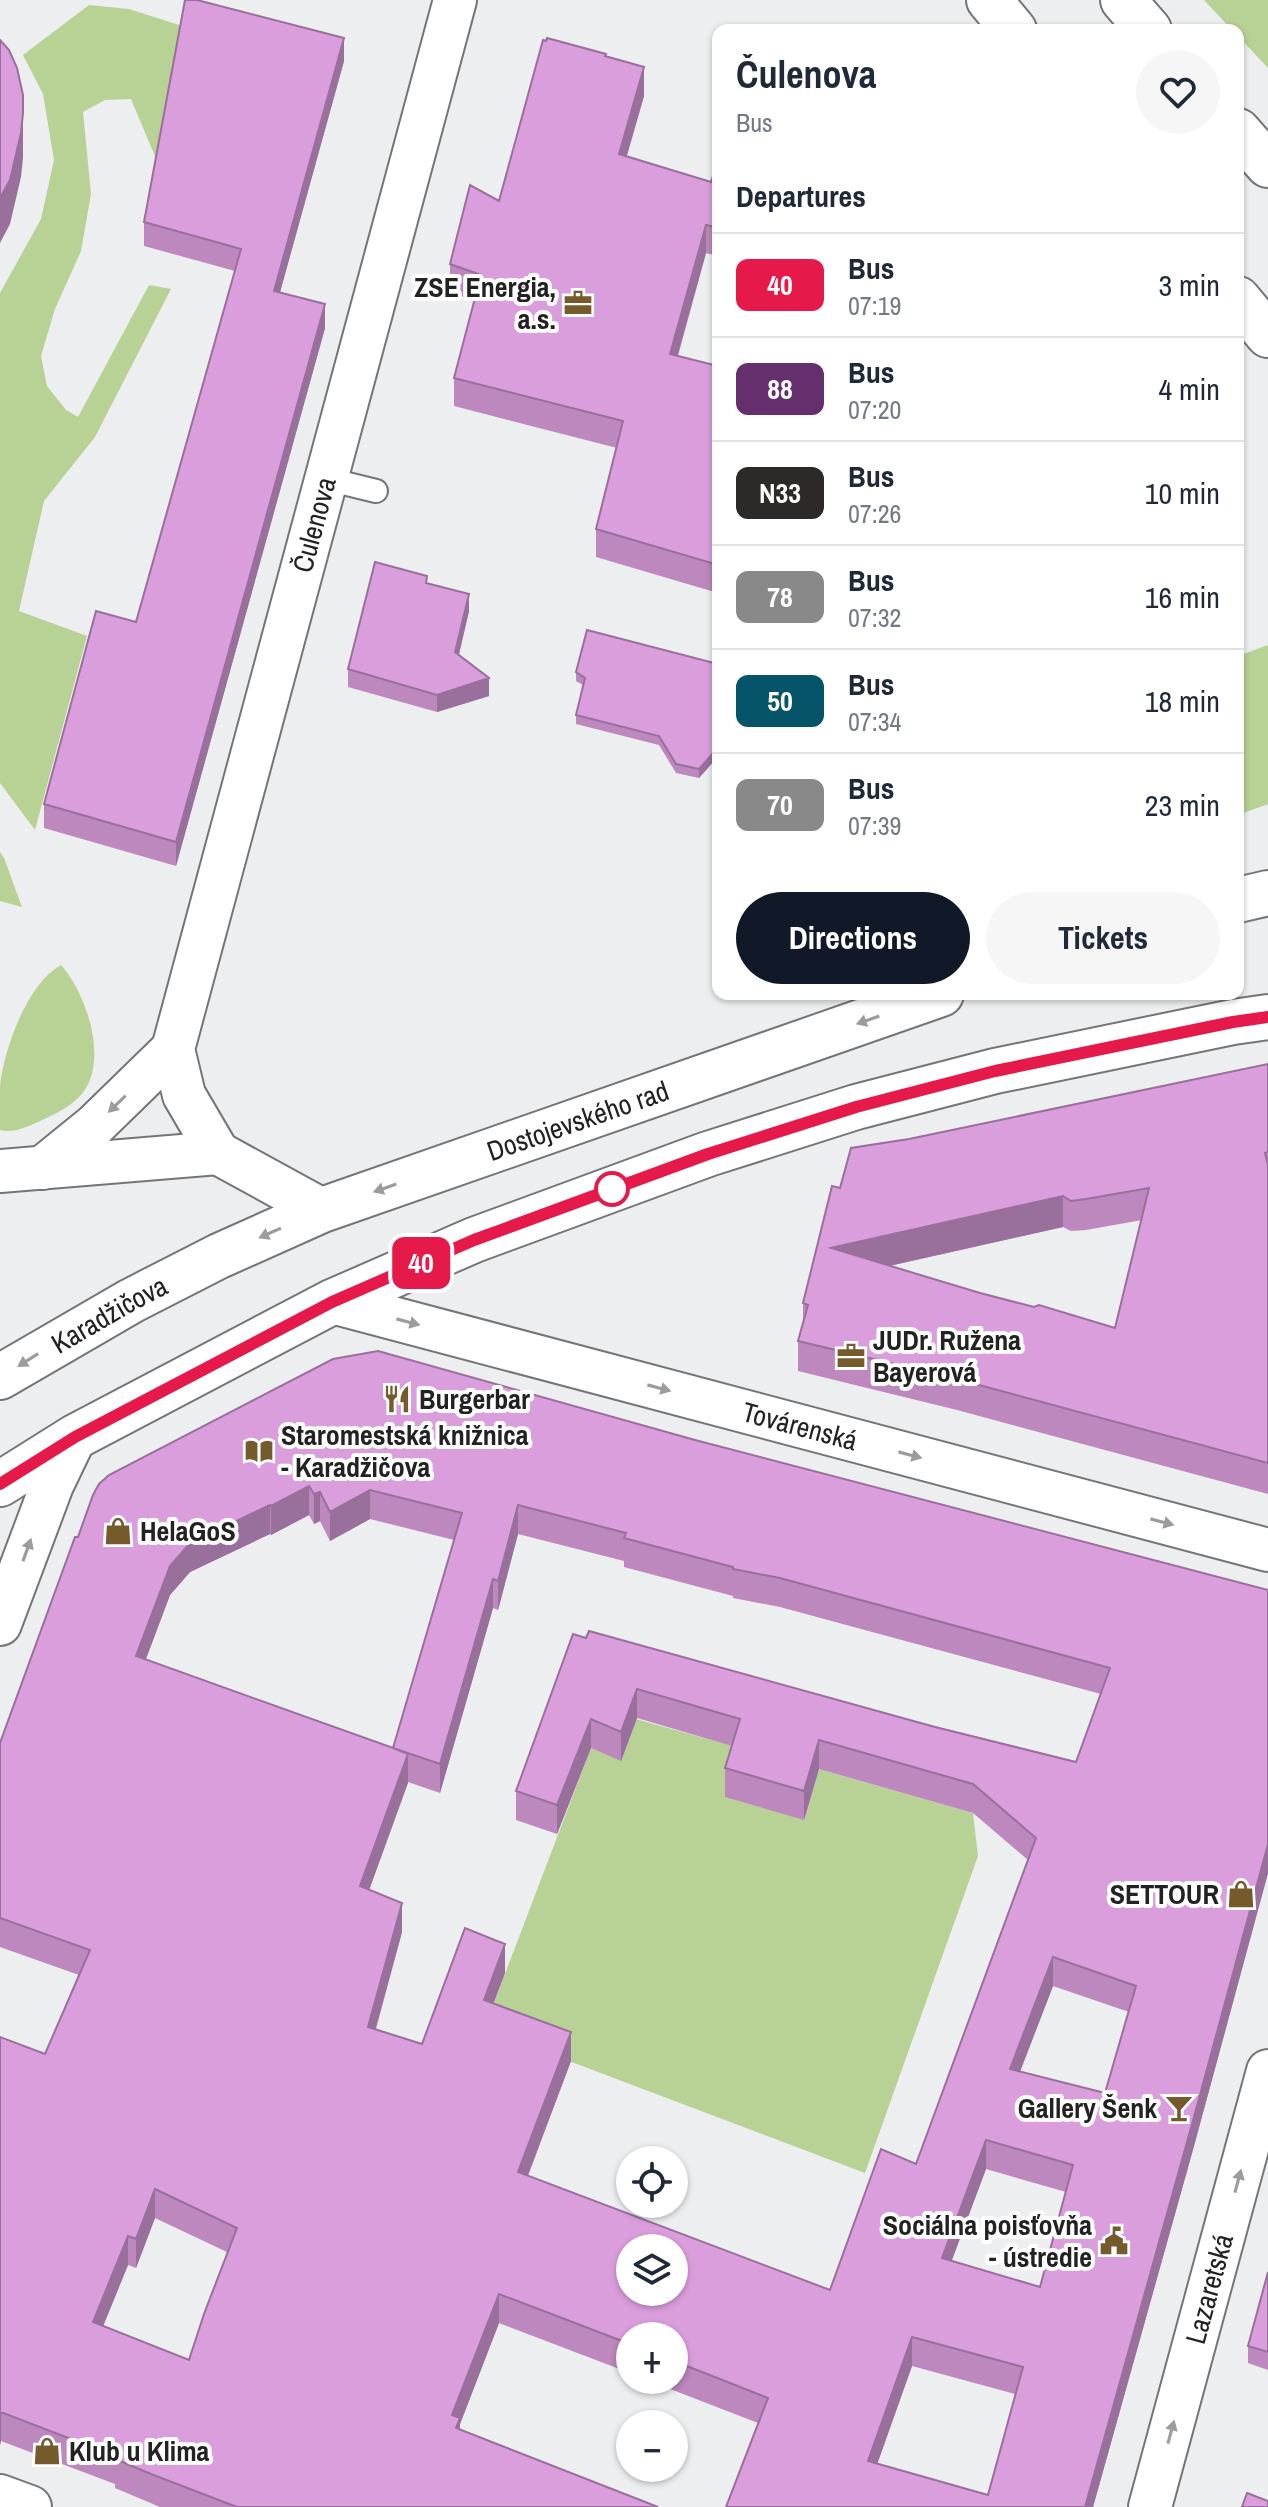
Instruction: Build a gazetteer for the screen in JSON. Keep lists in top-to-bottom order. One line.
{"streets":{"main road":["Dostojevského rad","Karadžičova"],"street":["Čulenova","Továrenská","Lazaretská"]},"crossings":[["Dostojevského rad","Karadžičova"]],"one_way":["Továrenská","Lazaretská"],"places":{"office":["ZSE Energia, a.s.","JUDr. Ružena Bayerová"],"restaurant":["Burgerbar"],"library":["Staromestská knižnica - Karadžičova"],"shop":["HelaGoS","SETTOUR","Klub u Klima"],"bar":["Gallery Šenk"],"public building":["Sociálna poisťovňa - ústredie"]},"lines":["bus line 40"],"page":{"on_map":"40","heading":[["Čulenova","Bus"],"Departures"],"list":[{"mark":"40","name":"Bus","note":"07:19","value":"3 min"},{"mark":"88","name":"Bus","note":"07:20","value":"4 min"},{"mark":"N33","name":"Bus","note":"07:26","value":"10 min"},{"mark":"78","name":"Bus","note":"07:32","value":"16 min"},{"mark":"50","name":"Bus","note":"07:34","value":"18 min"},{"mark":"70","name":"Bus","note":"07:39","value":"23 min"}],"buttons":["Directions","Tickets"],"map_buttons":["+","−"]}}
